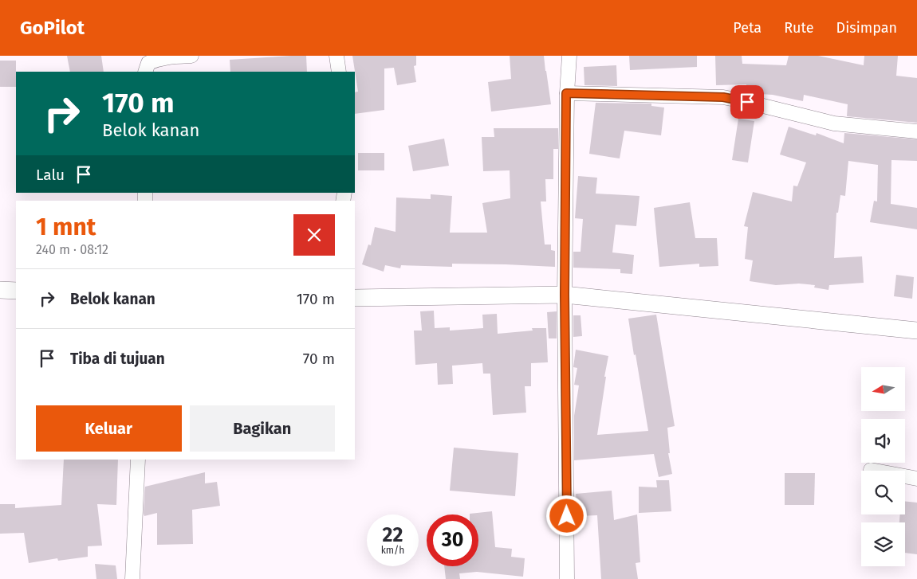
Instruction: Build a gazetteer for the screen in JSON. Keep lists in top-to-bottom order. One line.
{"north":"left","page":{"header":"GoPilot","nav":["Peta","Rute","Disimpan"],"turn":["170 m","Belok kanan"],"then":"Lalu","heading":["1 mnt","240 m · 08:12"],"list":[{"name":"Belok kanan","value":"170 m"},{"name":"Tiba di tujuan","value":"70 m"}],"buttons":["Keluar","Bagikan"],"speed":"22 km/h","limit":"30"}}
